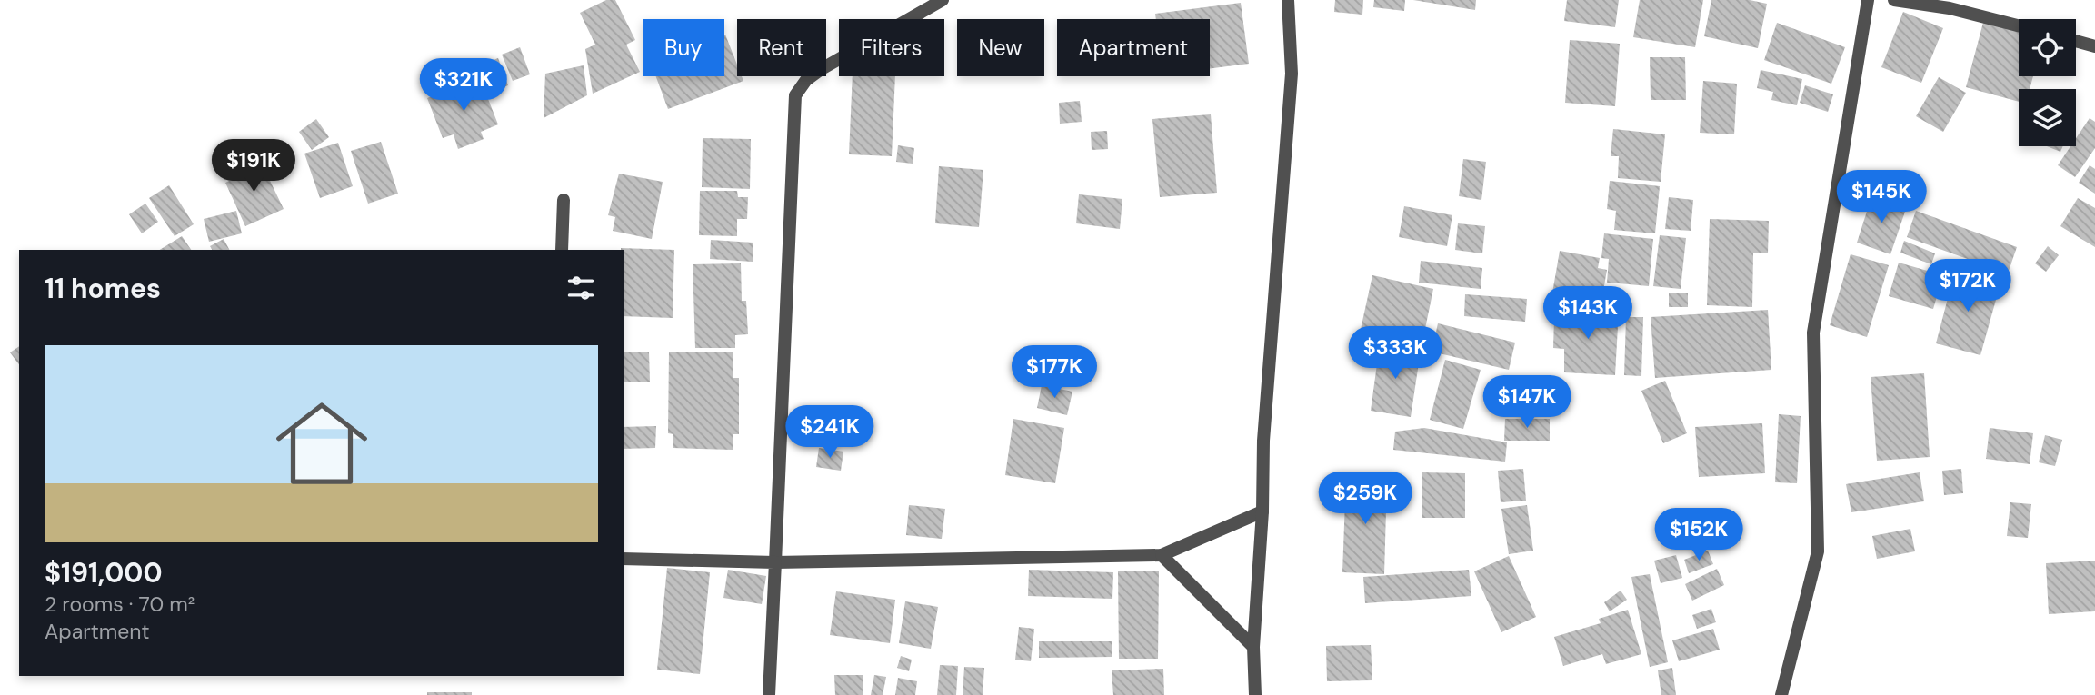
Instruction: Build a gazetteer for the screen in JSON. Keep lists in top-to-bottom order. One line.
{"page":{"chip":["Buy","Rent","Filters","New","Apartment"],"price":["$321K","$191K","$145K","$172K","$143K","$333K","$177K","$147K","$241K","$259K","$152K"],"heading":"11 homes","list":[{"name":"$191,000","note":"2 rooms · 70 m² · Apartment"}]}}
